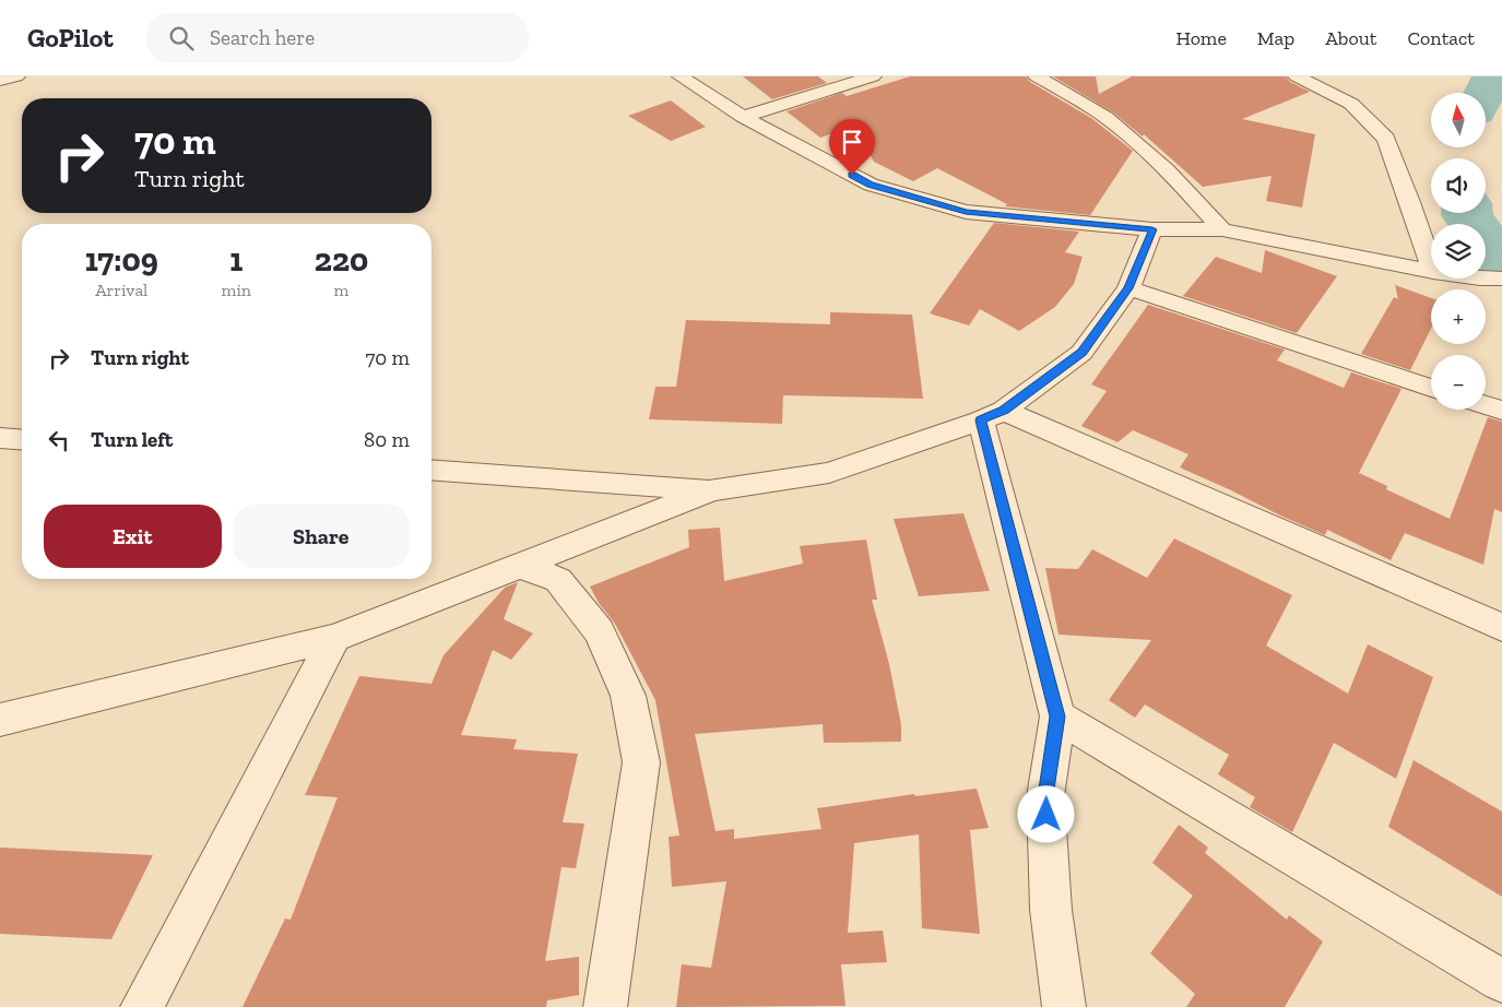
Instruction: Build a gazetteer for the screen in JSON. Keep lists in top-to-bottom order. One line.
{"north":"top","page":{"header":"GoPilot","search":"Search here","nav":["Home","Map","About","Contact"],"map_buttons":["+","−"],"turn":["70 m","Turn right"],"eta":["17:09","Arrival","1","min","220","m"],"list":[{"name":"Turn right","value":"70 m"},{"name":"Turn left","value":"80 m"}],"buttons":["Exit","Share"]}}
